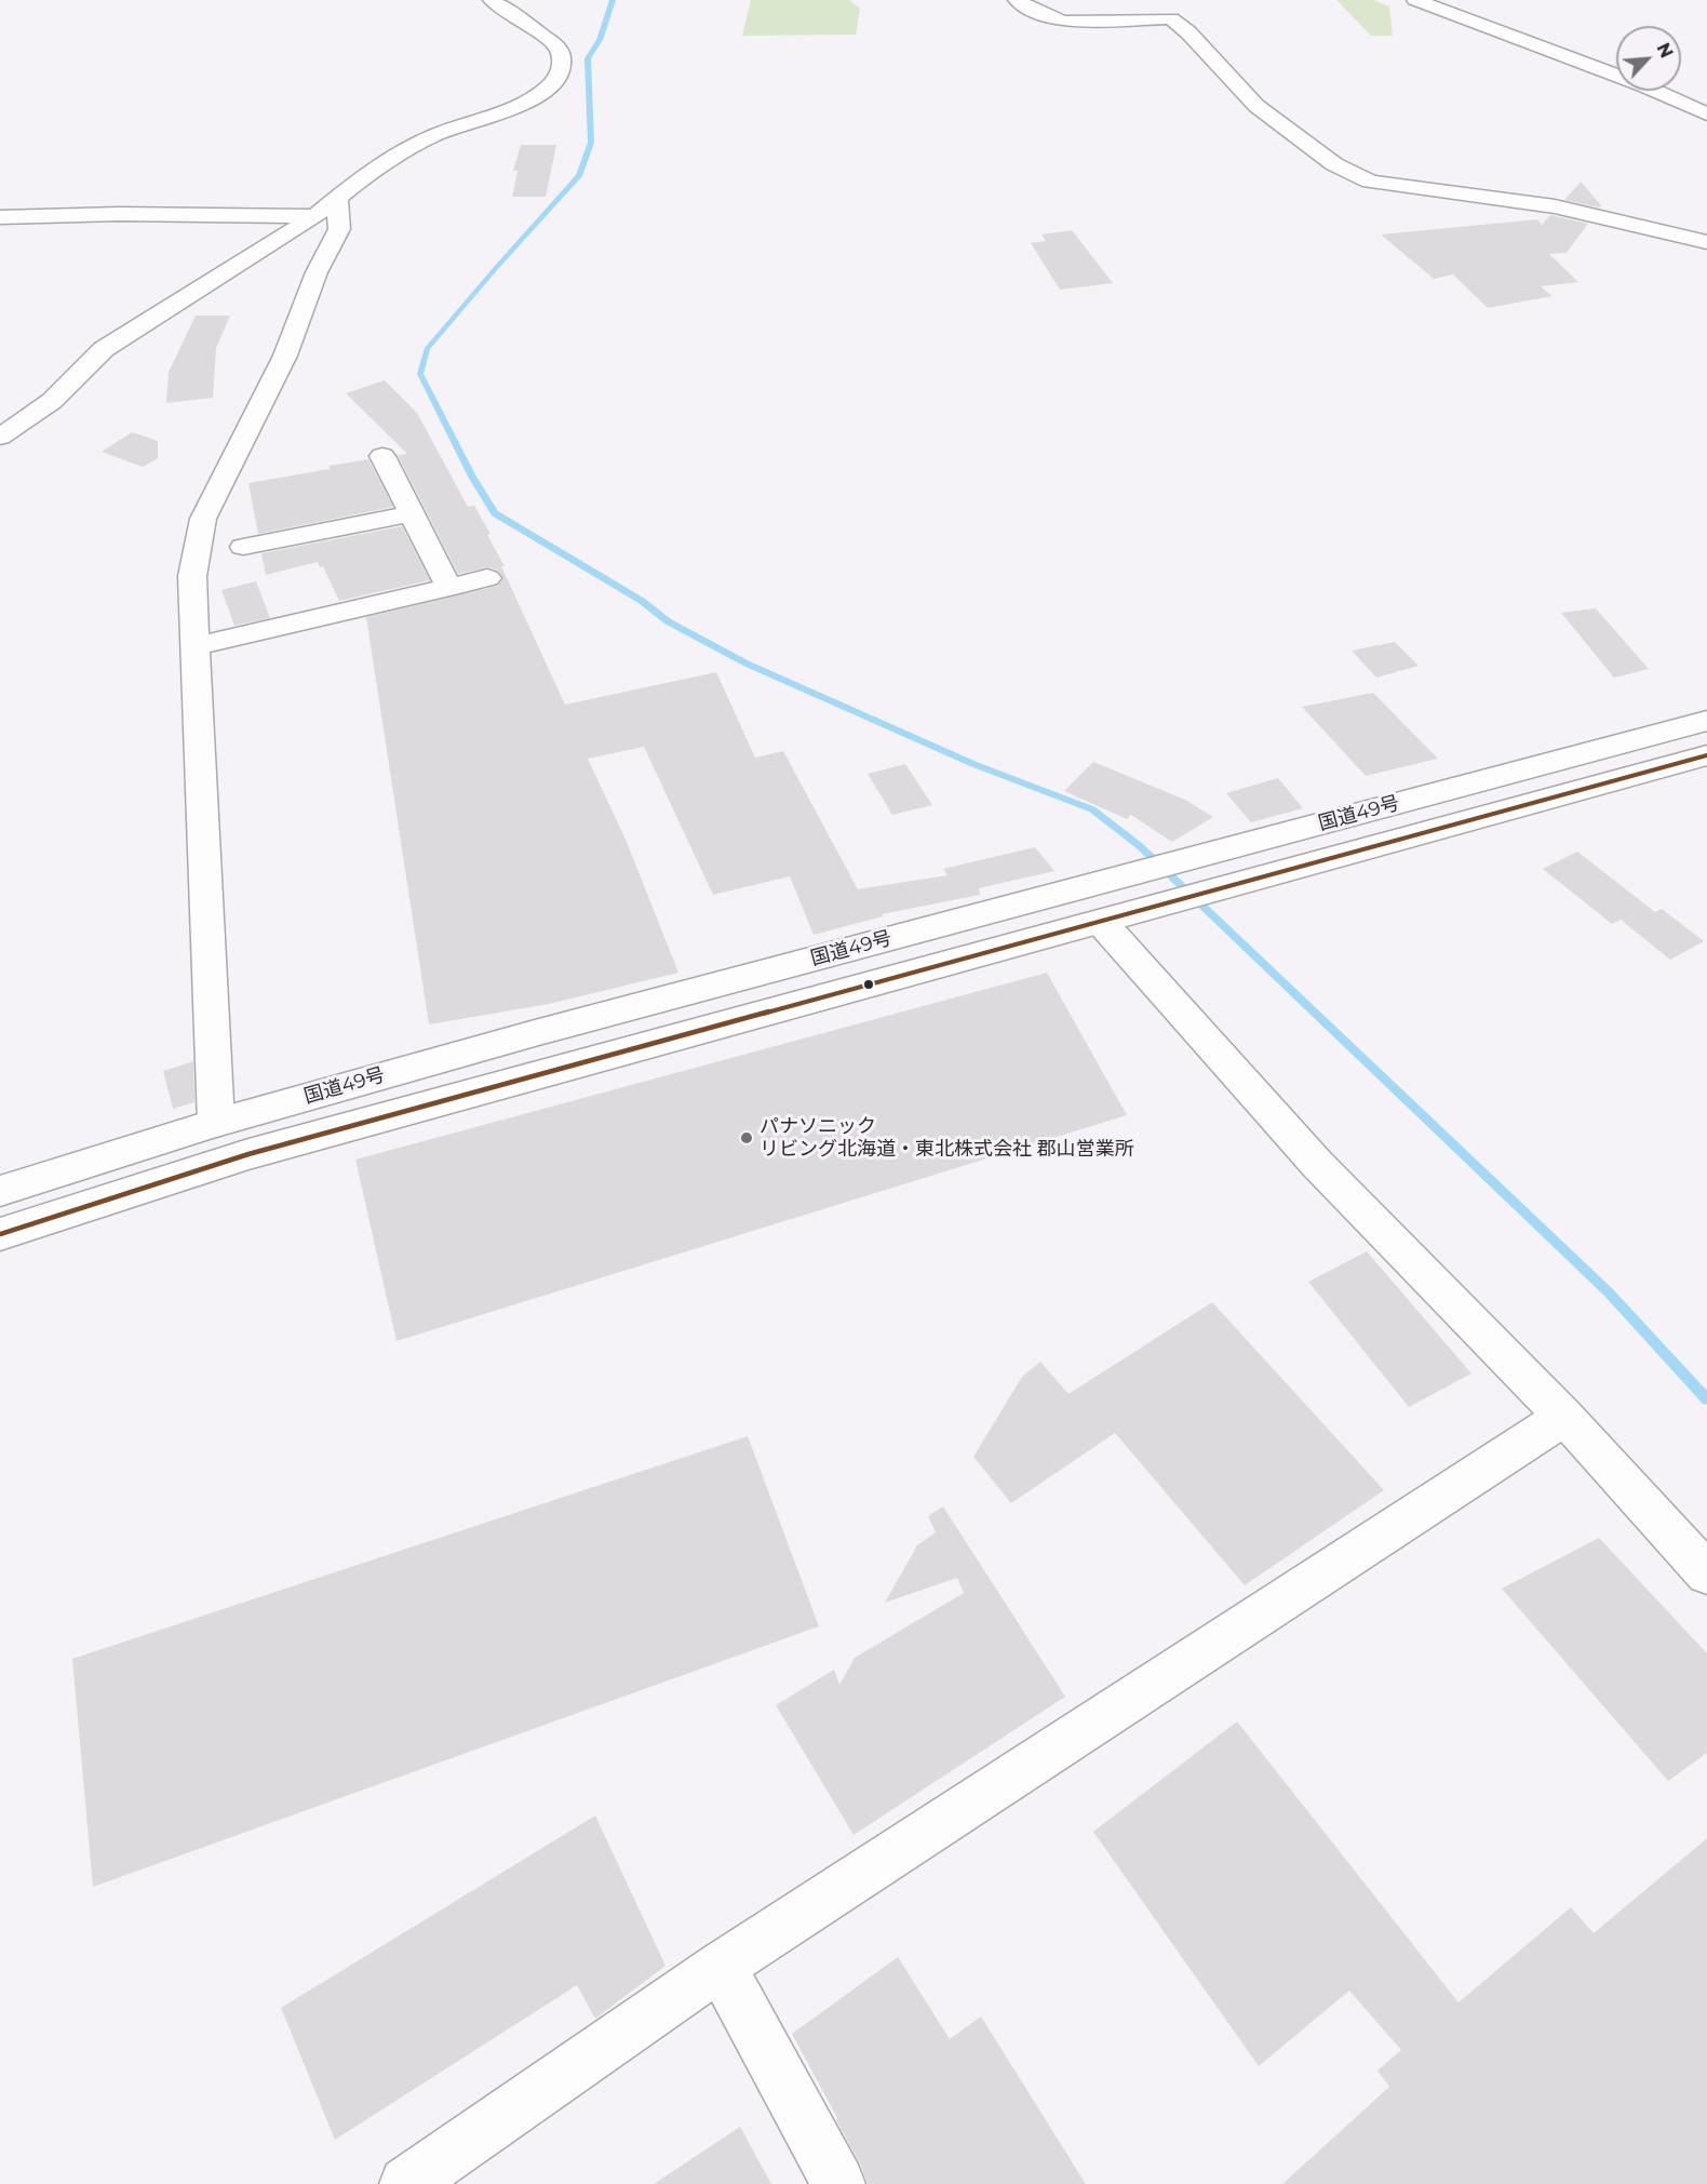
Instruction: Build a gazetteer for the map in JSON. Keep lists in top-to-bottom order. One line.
{"streets":{"main road":["国道49号"]},"places":["パナソニック リビング北海道・東北株式会社 郡山営業所"],"north":"top right"}
